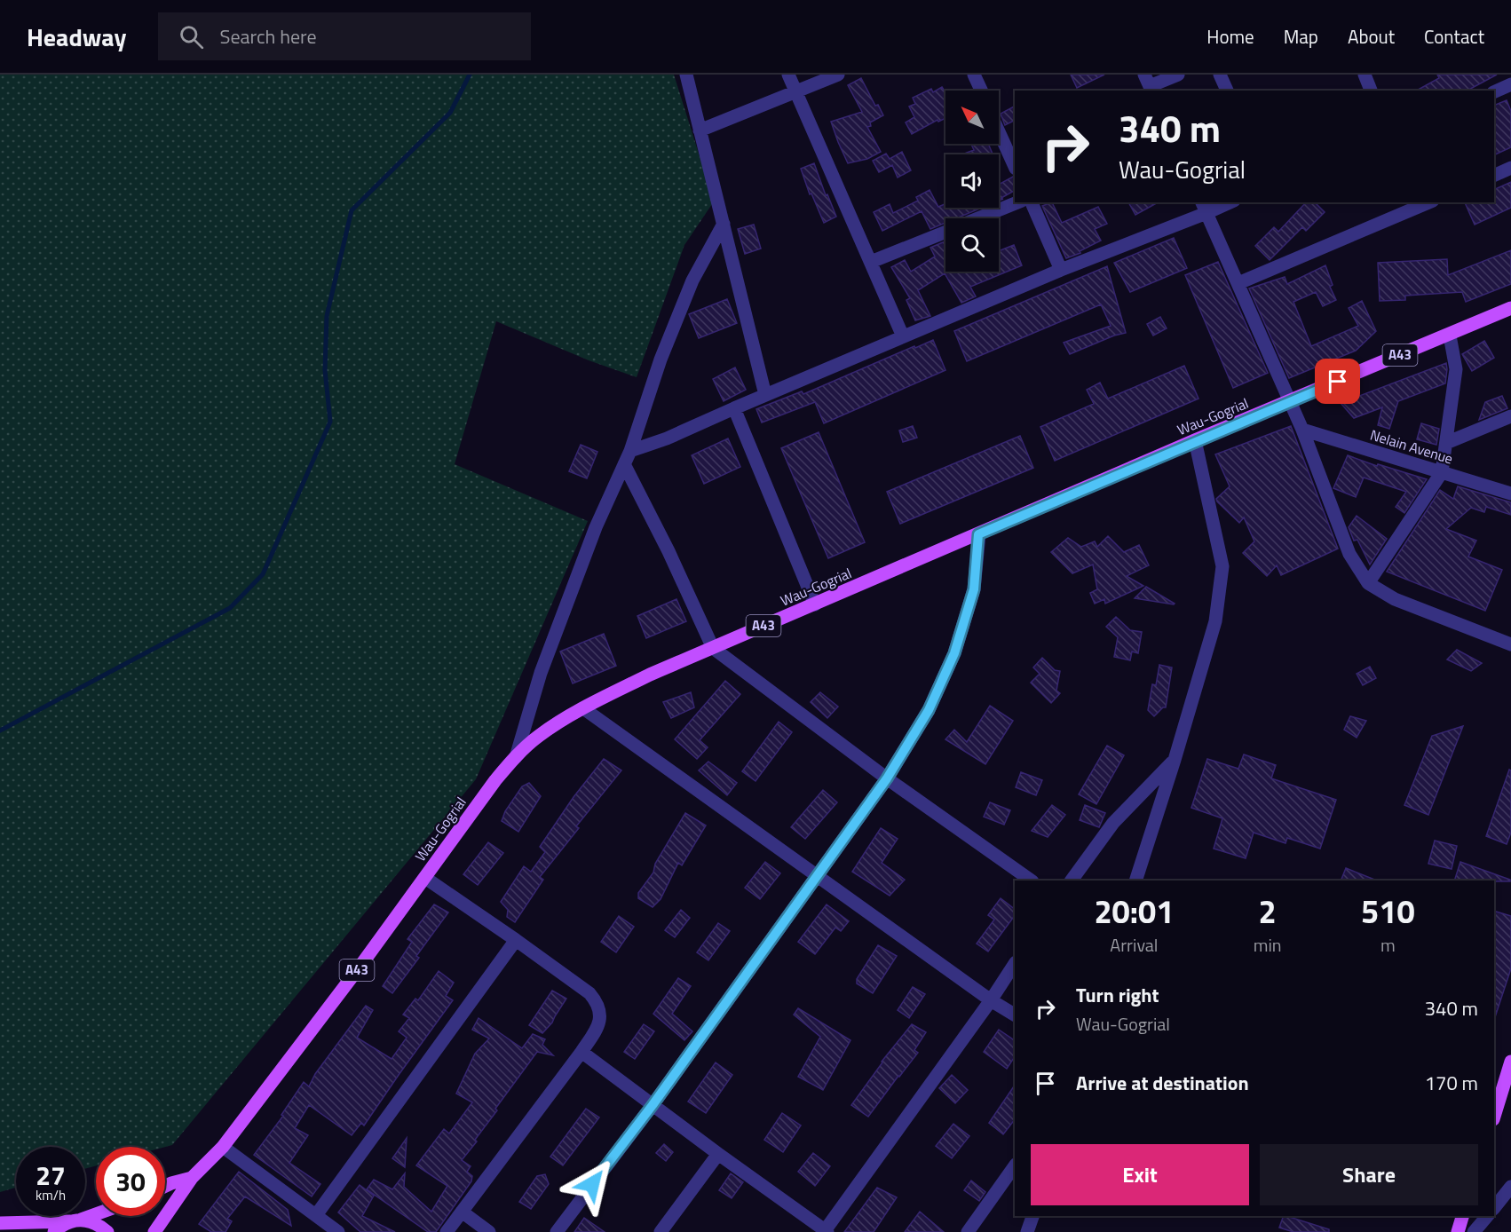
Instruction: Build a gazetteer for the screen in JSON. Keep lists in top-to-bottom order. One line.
{"streets":{"main road":["A43","Wau-Gogrial"],"street":["Nelain Avenue"]},"north":"top left","page":{"header":"Headway","search":"Search here","nav":["Home","Map","About","Contact"],"turn":["340 m","Wau-Gogrial"],"eta":["20:01","Arrival","2","min","510","m"],"list":[{"name":"Turn right","note":"Wau-Gogrial","value":"340 m"},{"name":"Arrive at destination","value":"170 m"}],"buttons":["Exit","Share"],"speed":"27 km/h","limit":"30"}}
